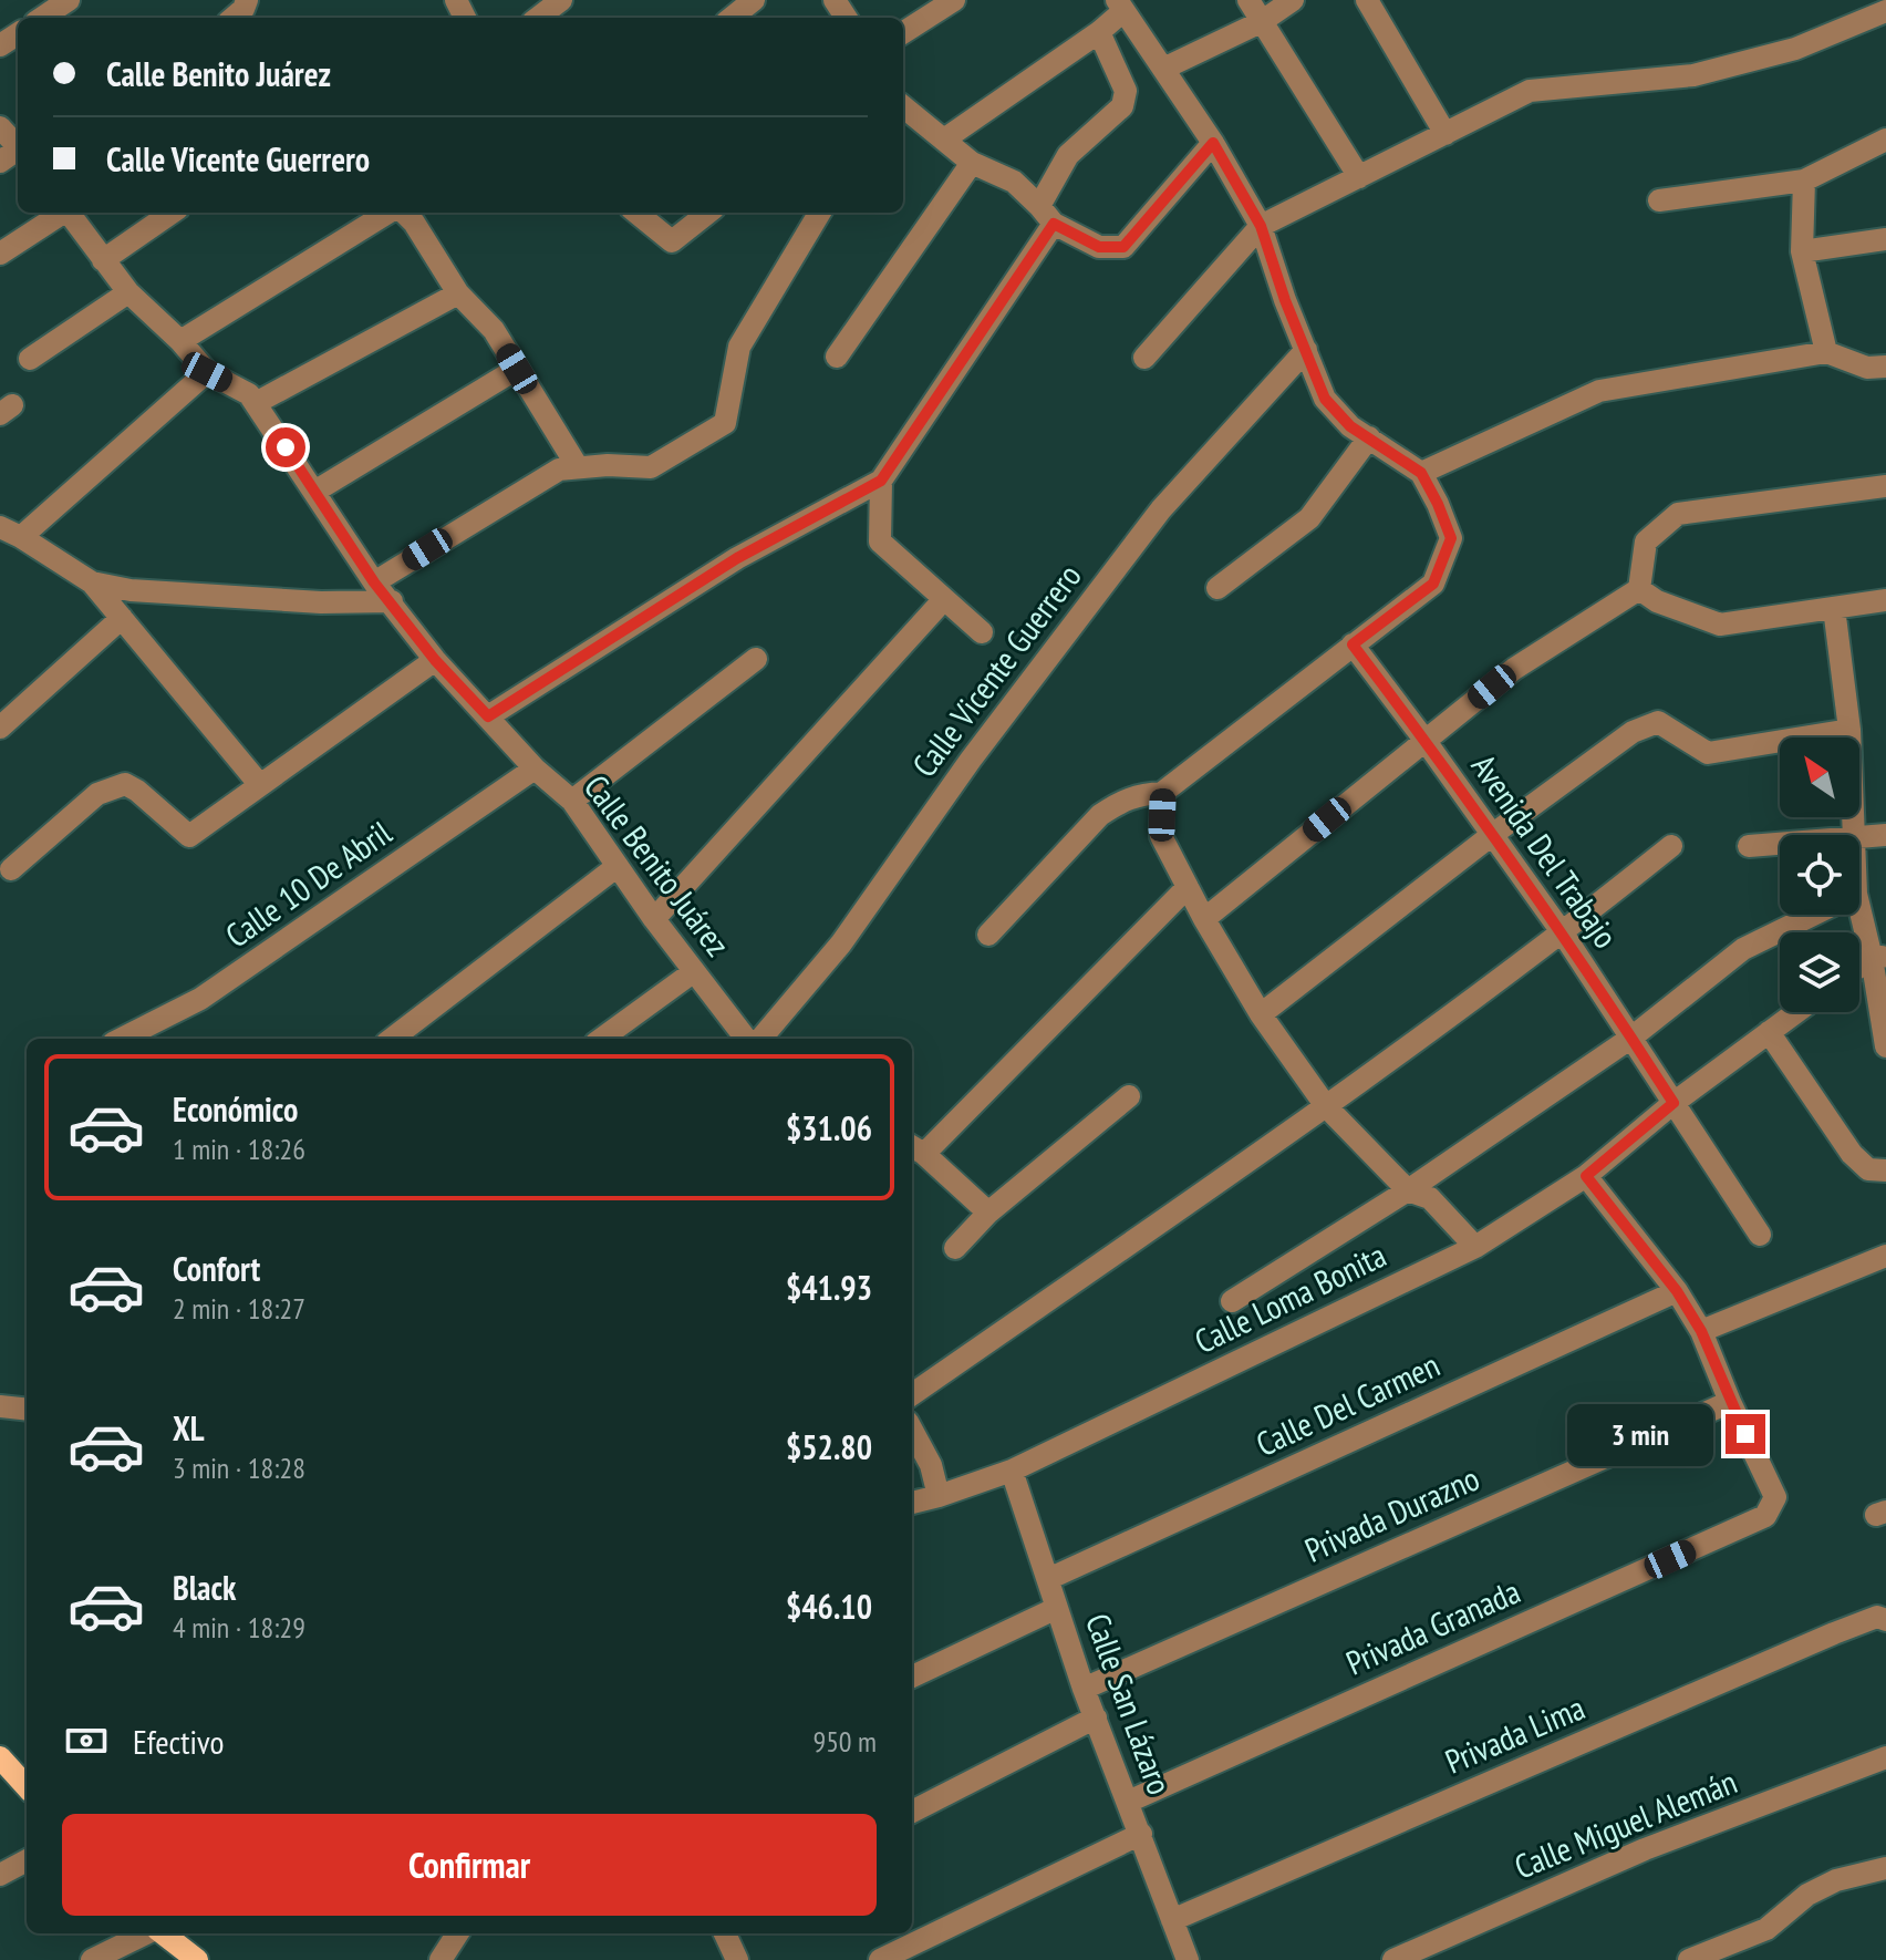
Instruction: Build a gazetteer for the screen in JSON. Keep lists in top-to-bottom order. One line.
{"streets":{"street":["Calle Vicente Guerrero","Avenida Del Trabajo","Calle Benito Juárez","Calle 10 De Abril","Calle Loma Bonita","Calle Del Carmen","Privada Durazno","Privada Granada","Calle San Lázaro","Privada Lima","Calle Miguel Alemán"]},"crossings":[["Avenida Del Trabajo","Calle Loma Bonita"],["Calle Benito Juárez","Calle 10 De Abril"],["Calle Loma Bonita","Calle San Lázaro"],["Calle Del Carmen","Calle San Lázaro"],["Privada Durazno","Privada Granada"],["Privada Durazno","Calle San Lázaro"],["Privada Granada","Calle San Lázaro"],["Calle San Lázaro","Privada Lima"]],"north":"top left","page":{"banner":["Calle Benito Juárez","Calle Vicente Guerrero"],"list":[{"name":"Económico","note":"1 min · 18:26","value":"$31.06"},{"name":"Confort","note":"2 min · 18:27","value":"$41.93"},{"name":"XL","note":"3 min · 18:28","value":"$52.80"},{"name":"Black","note":"4 min · 18:29","value":"$46.10"}],"bubble":"3 min","pay":["Efectivo","950 m"],"buttons":"Confirmar"}}
